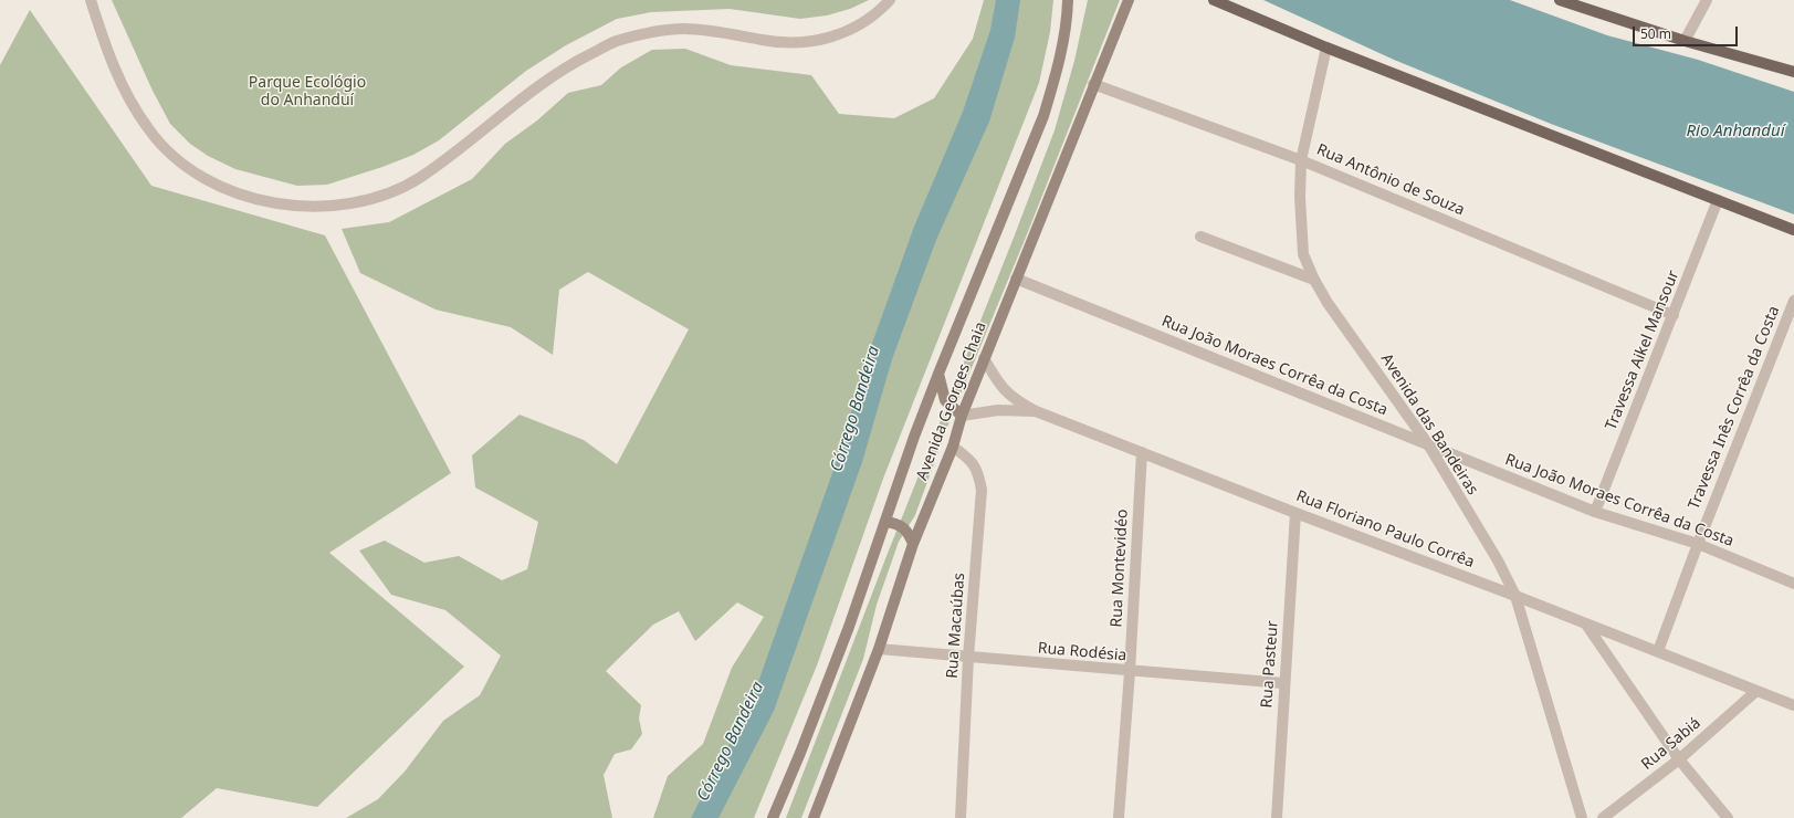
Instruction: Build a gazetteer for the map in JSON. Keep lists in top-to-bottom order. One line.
{"streets":{"main road":["Avenida Georges Chaia"],"street":["Rua Antônio de Souza","Travessa Aikel Mansour","Rua João Moraes Corrêa da Costa","Travessa Inês Corrêa da Costa","Avenida das Bandeiras","Rua Floriano Paulo Corrêa","Rua Montevidéo","Rua Macaúbas","Rua Rodésia","Rua Pasteur","Rua Sabiá"]},"crossings":[["Rua Antônio de Souza","Travessa Aikel Mansour"],["Rua Antônio de Souza","Avenida Georges Chaia"],["Rua Antônio de Souza","Avenida das Bandeiras"],["Travessa Aikel Mansour","Rua João Moraes Corrêa da Costa"],["Rua João Moraes Corrêa da Costa","Avenida Georges Chaia"],["Rua João Moraes Corrêa da Costa","Travessa Inês Corrêa da Costa"],["Rua João Moraes Corrêa da Costa","Avenida das Bandeiras"],["Avenida Georges Chaia","Rua Floriano Paulo Corrêa"],["Avenida Georges Chaia","Rua Macaúbas"],["Avenida Georges Chaia","Rua Rodésia"],["Travessa Inês Corrêa da Costa","Rua Floriano Paulo Corrêa"],["Avenida das Bandeiras","Rua Floriano Paulo Corrêa"],["Rua Floriano Paulo Corrêa","Rua Montevidéo"],["Rua Floriano Paulo Corrêa","Rua Pasteur"],["Rua Floriano Paulo Corrêa","Rua Sabiá"],["Rua Montevidéo","Rua Rodésia"],["Rua Macaúbas","Rua Rodésia"],["Rua Rodésia","Rua Pasteur"]],"water":["Rio Anhanduí","Córrego Bandeira"],"parks":["Parque Ecológio do Anhanduí"],"scale_bar":"50 m"}
